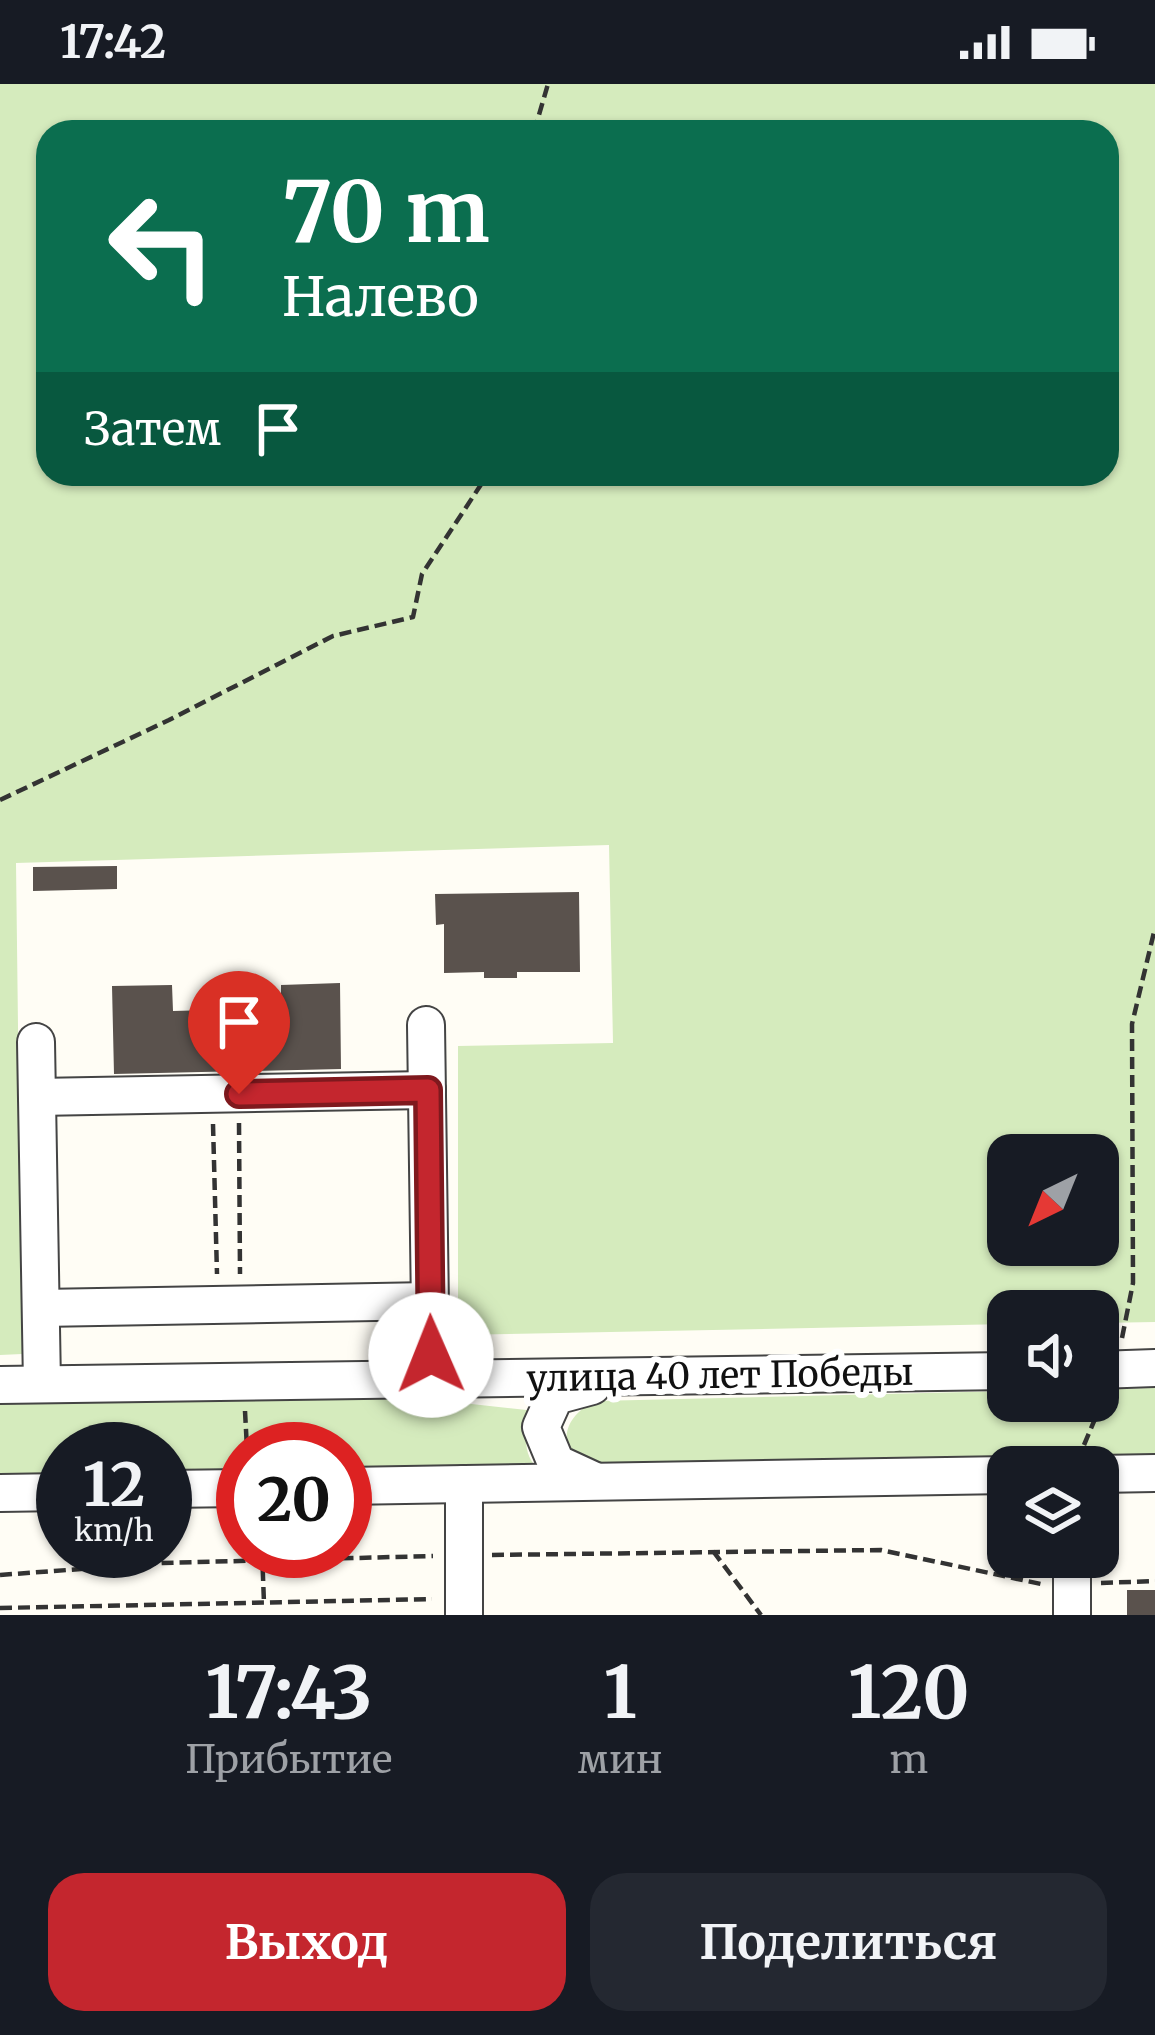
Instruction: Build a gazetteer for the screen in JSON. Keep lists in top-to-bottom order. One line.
{"streets":{"street":["улица 40 лет Победы"]},"north":"bottom left","page":{"status":"17:42","turn":["70 m","Налево"],"then":"Затем","speed":"12 km/h","limit":"20","eta":["17:43","Прибытие","1","мин","120","m"],"buttons":["Выход","Поделиться"]}}
